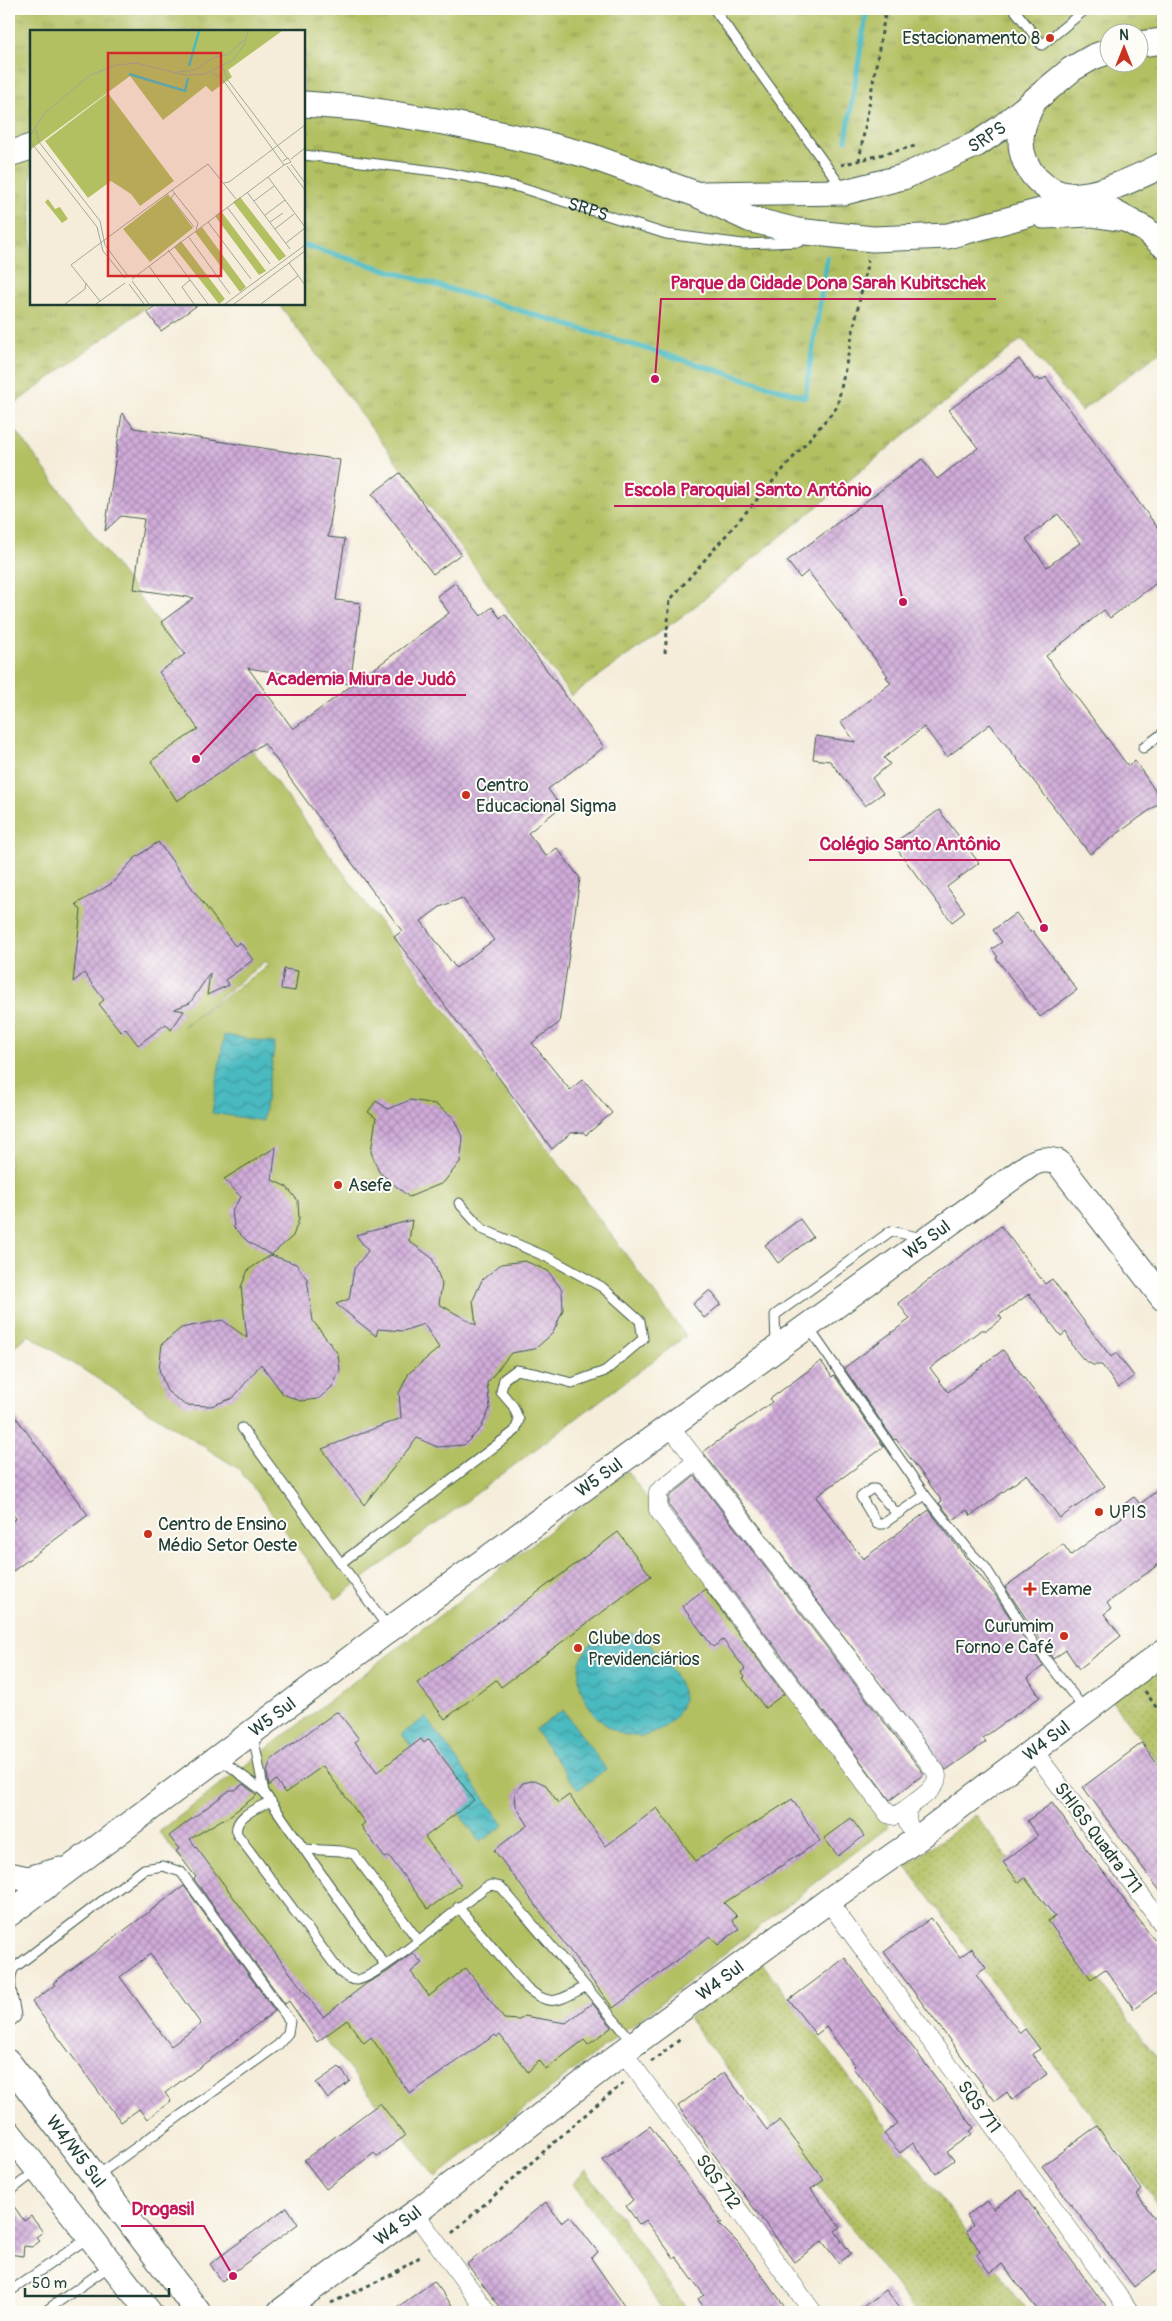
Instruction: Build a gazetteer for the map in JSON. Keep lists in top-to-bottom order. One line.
{"streets":{"main road":["SRPS","W5 Sul","W4 Sul","W4/W5 Sul"],"street":["SHIGS Quadra 711","SQS 711","SQS 712"]},"crossings":[["W4 Sul","SHIGS Quadra 711"],["W4 Sul","SQS 711"],["W4 Sul","SQS 712"]],"places":{"other":["Estacionamento 8","Parque da Cidade Dona Sarah Kubitschek","Escola Paroquial Santo Antônio","Academia Miura de Judô","Centro Educacional Sigma","Colégio Santo Antônio","Asefe","UPIS","Centro de Ensino Médio Setor Oeste","Curumim Forno e Café","Clube dos Previdenciários","Drogasil"],"health":["Exame"]},"scale_bar":"50 m","north":"top"}
